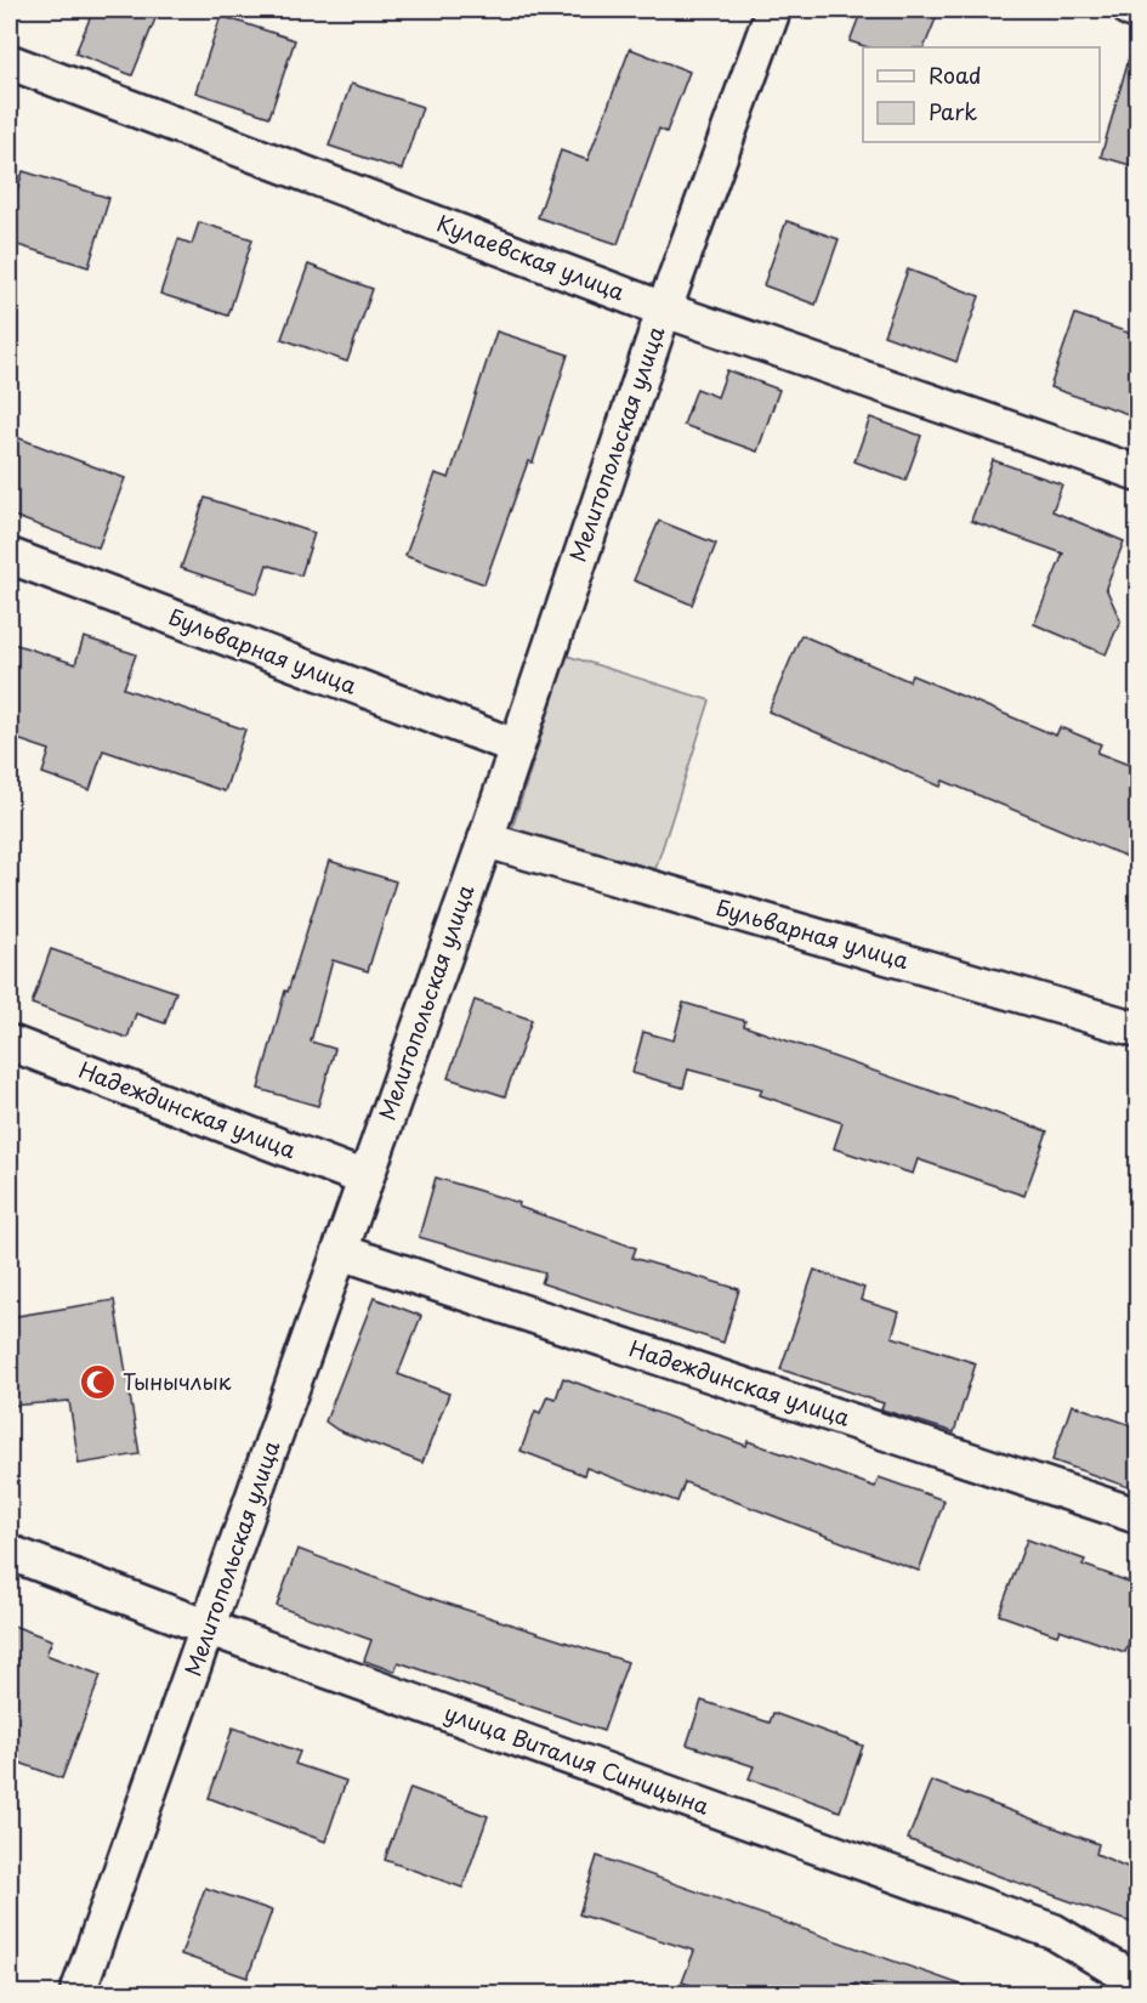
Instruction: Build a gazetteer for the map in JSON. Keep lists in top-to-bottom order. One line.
{"streets":{"street":["Кулаевская улица","Мелитопольская улица","Бульварная улица","Надеждинская улица","улица Виталия Синицына"]},"crossings":[["Кулаевская улица","Мелитопольская улица"],["Мелитопольская улица","Бульварная улица"],["Мелитопольская улица","Надеждинская улица"],["Мелитопольская улица","улица Виталия Синицына"]],"places":{"mosque":["Тынычлык"]},"legend":["Road","Park"]}
